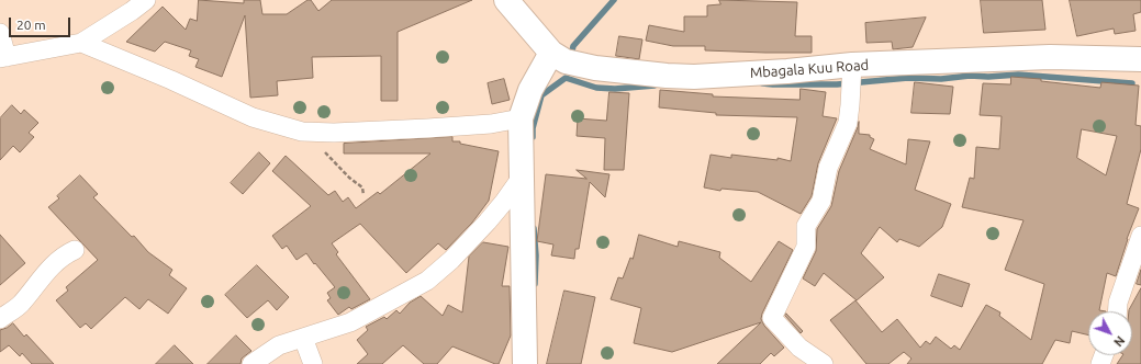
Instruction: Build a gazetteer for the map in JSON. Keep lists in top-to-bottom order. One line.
{"streets":{"street":["Mbagala Kuu Road"]},"scale_bar":"20 m","north":"bottom right"}
